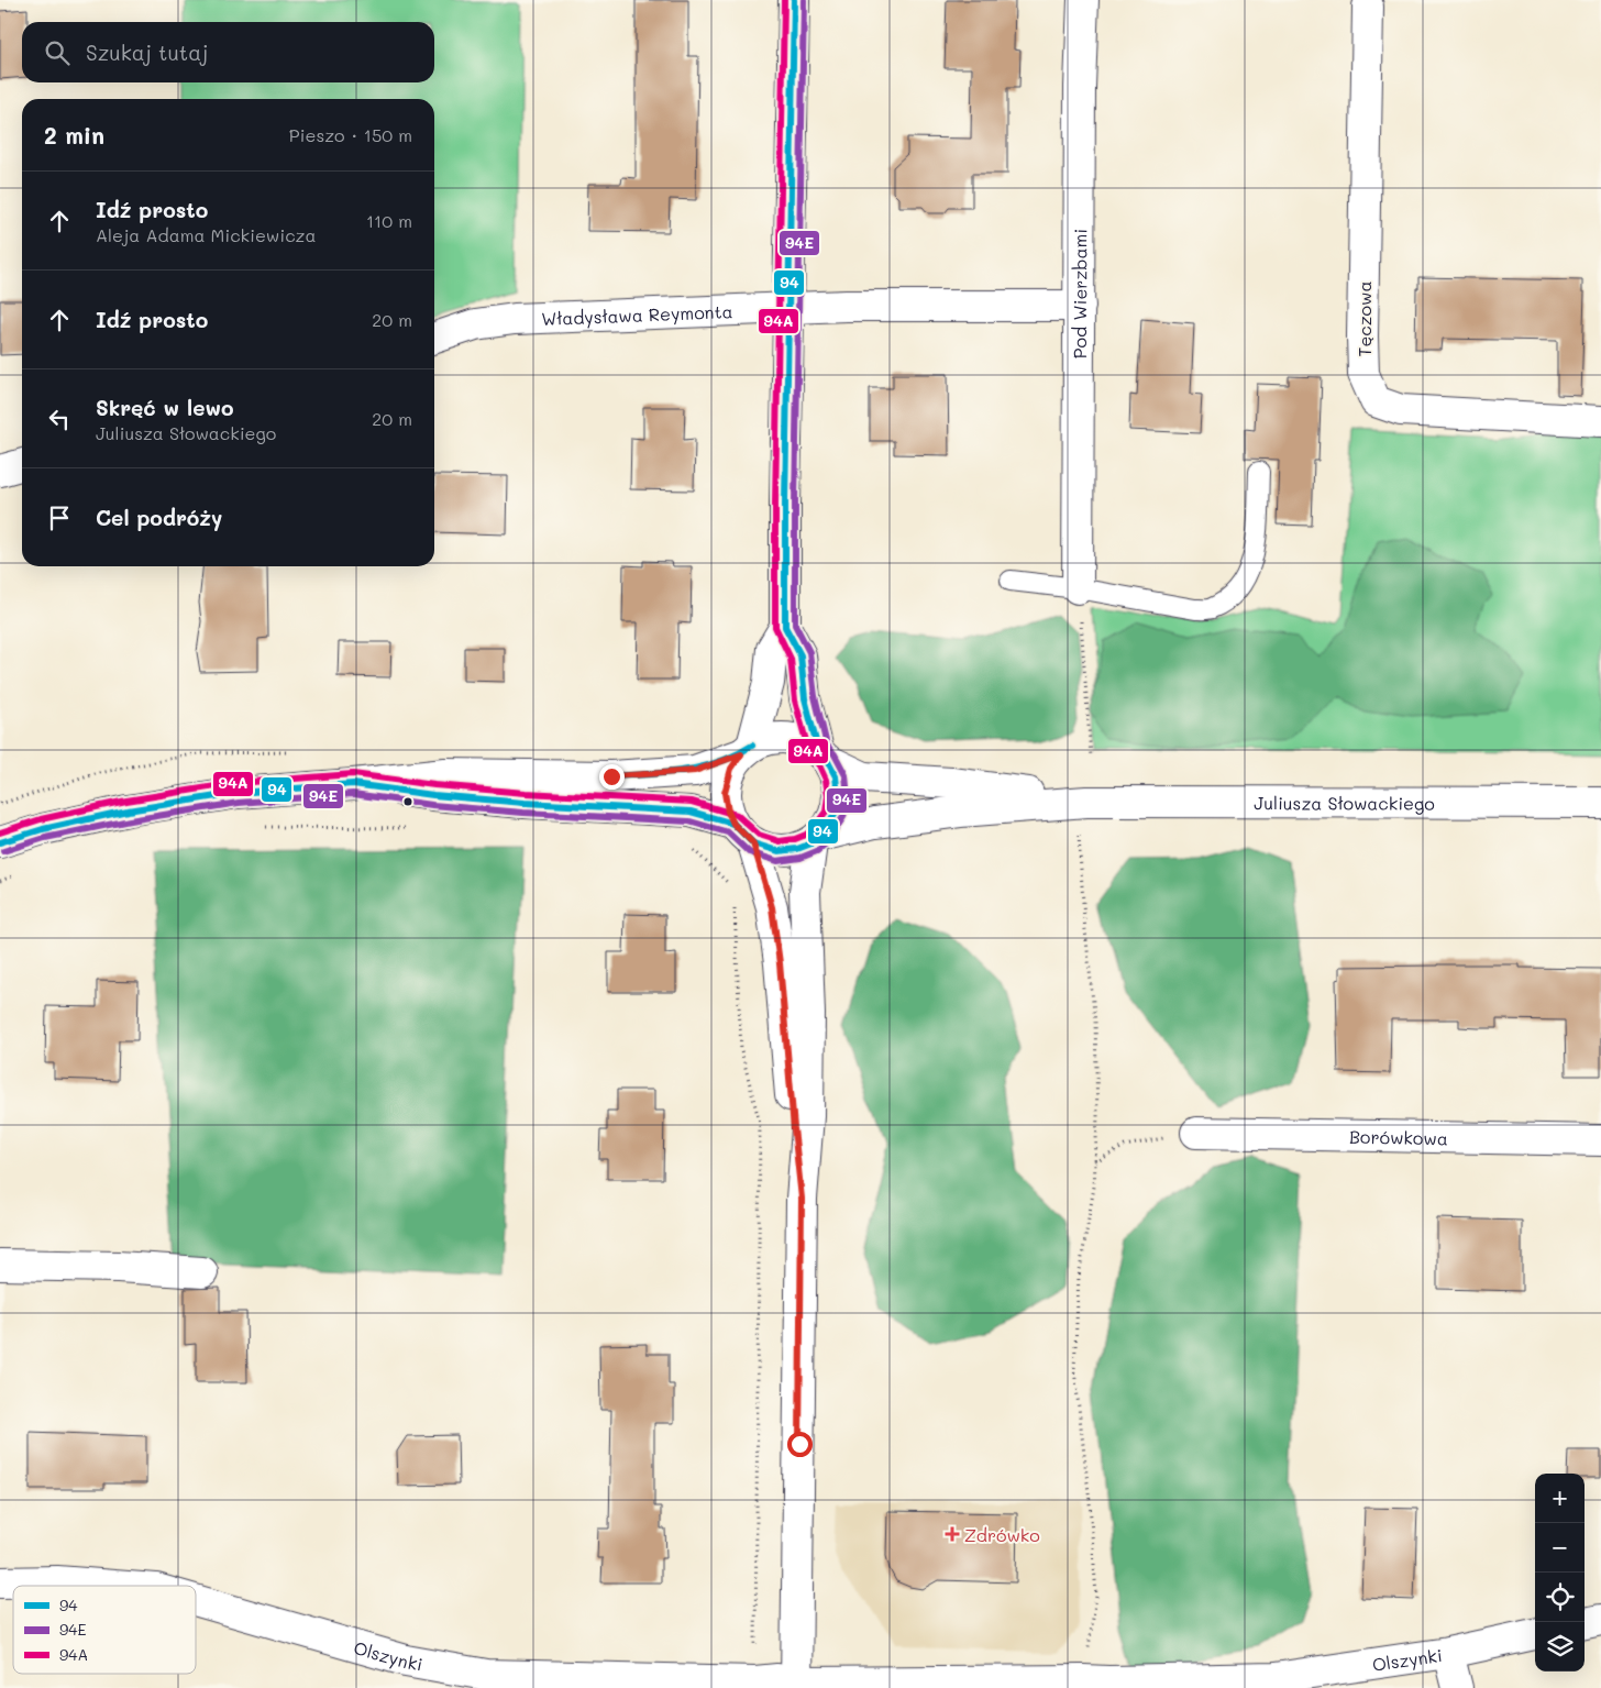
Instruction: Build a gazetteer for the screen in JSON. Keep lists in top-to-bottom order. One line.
{"streets":{"street":["Pod Wierzbami","Władysława Reymonta","Tęczowa","Juliusza Słowackiego","Borówkowa","Olszynki"]},"crossings":[["Pod Wierzbami","Władysława Reymonta"]],"places":{"health":["Zdrówko"]},"lines":["transit line 94","transit line 94E","transit line 94A"],"legend":["94","94E","94A"],"page":{"search":"Szukaj tutaj","heading":["2 min","Pieszo · 150 m"],"list":[["Idź prosto","Aleja Adama Mickiewicza","110 m"],["Idź prosto","20 m"],["Skręć w lewo","Juliusza Słowackiego","20 m"],"Cel podróży"],"map_buttons":["+","−"]}}
